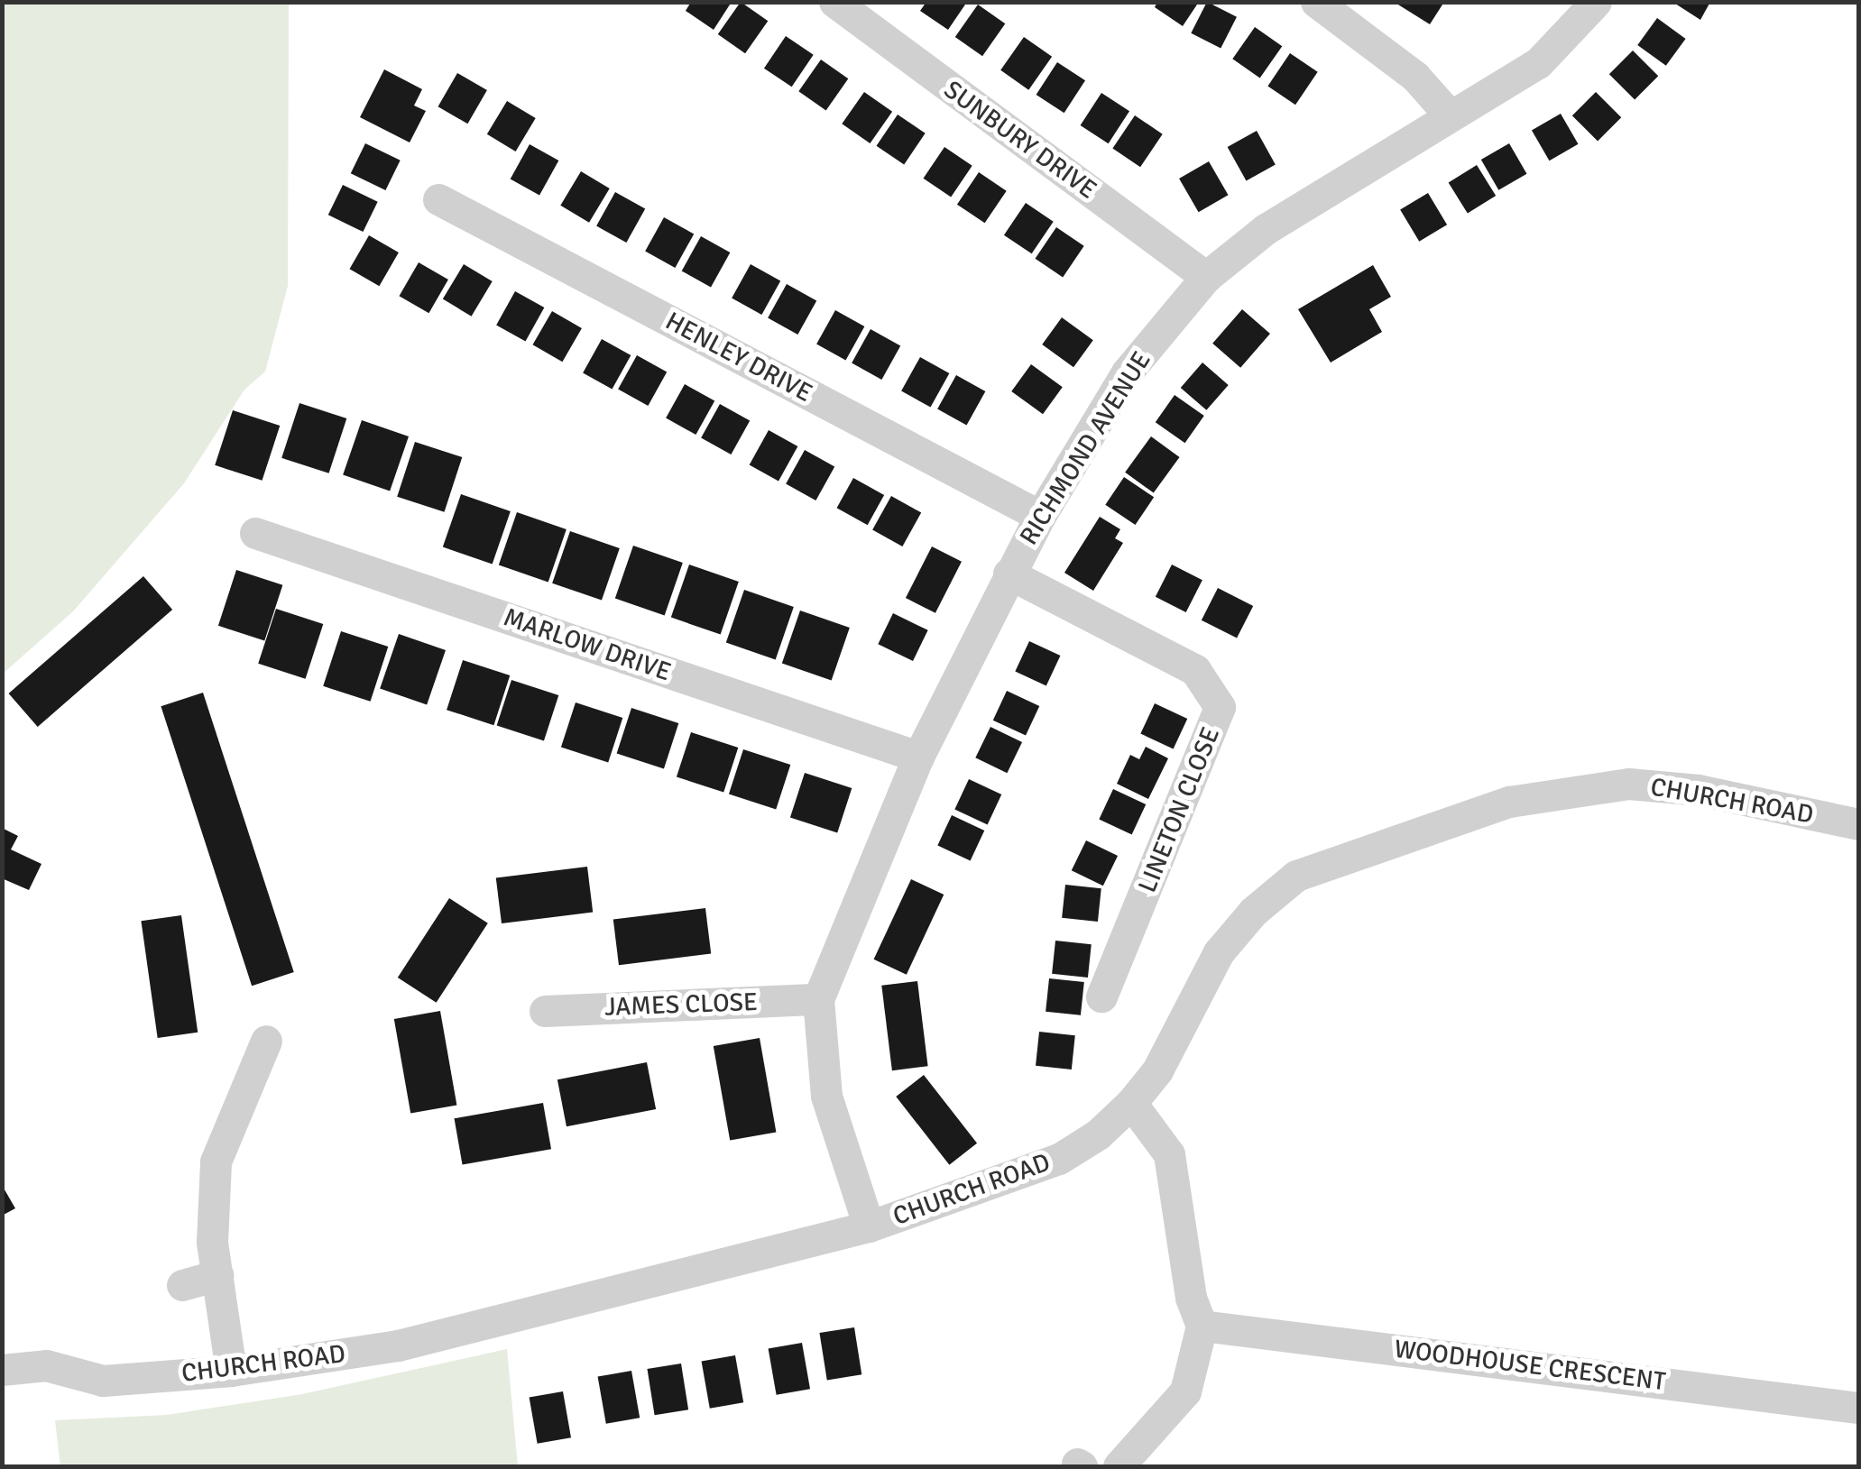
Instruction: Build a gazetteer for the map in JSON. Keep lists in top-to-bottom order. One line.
{"streets":{"street":["SUNBURY DRIVE","HENLEY DRIVE","RICHMOND AVENUE","MARLOW DRIVE","CHURCH ROAD","LINETON CLOSE","JAMES CLOSE","WOODHOUSE CRESCENT"]},"crossings":[["SUNBURY DRIVE","RICHMOND AVENUE"],["HENLEY DRIVE","RICHMOND AVENUE"],["RICHMOND AVENUE","MARLOW DRIVE"],["RICHMOND AVENUE","LINETON CLOSE"],["RICHMOND AVENUE","JAMES CLOSE"]]}
